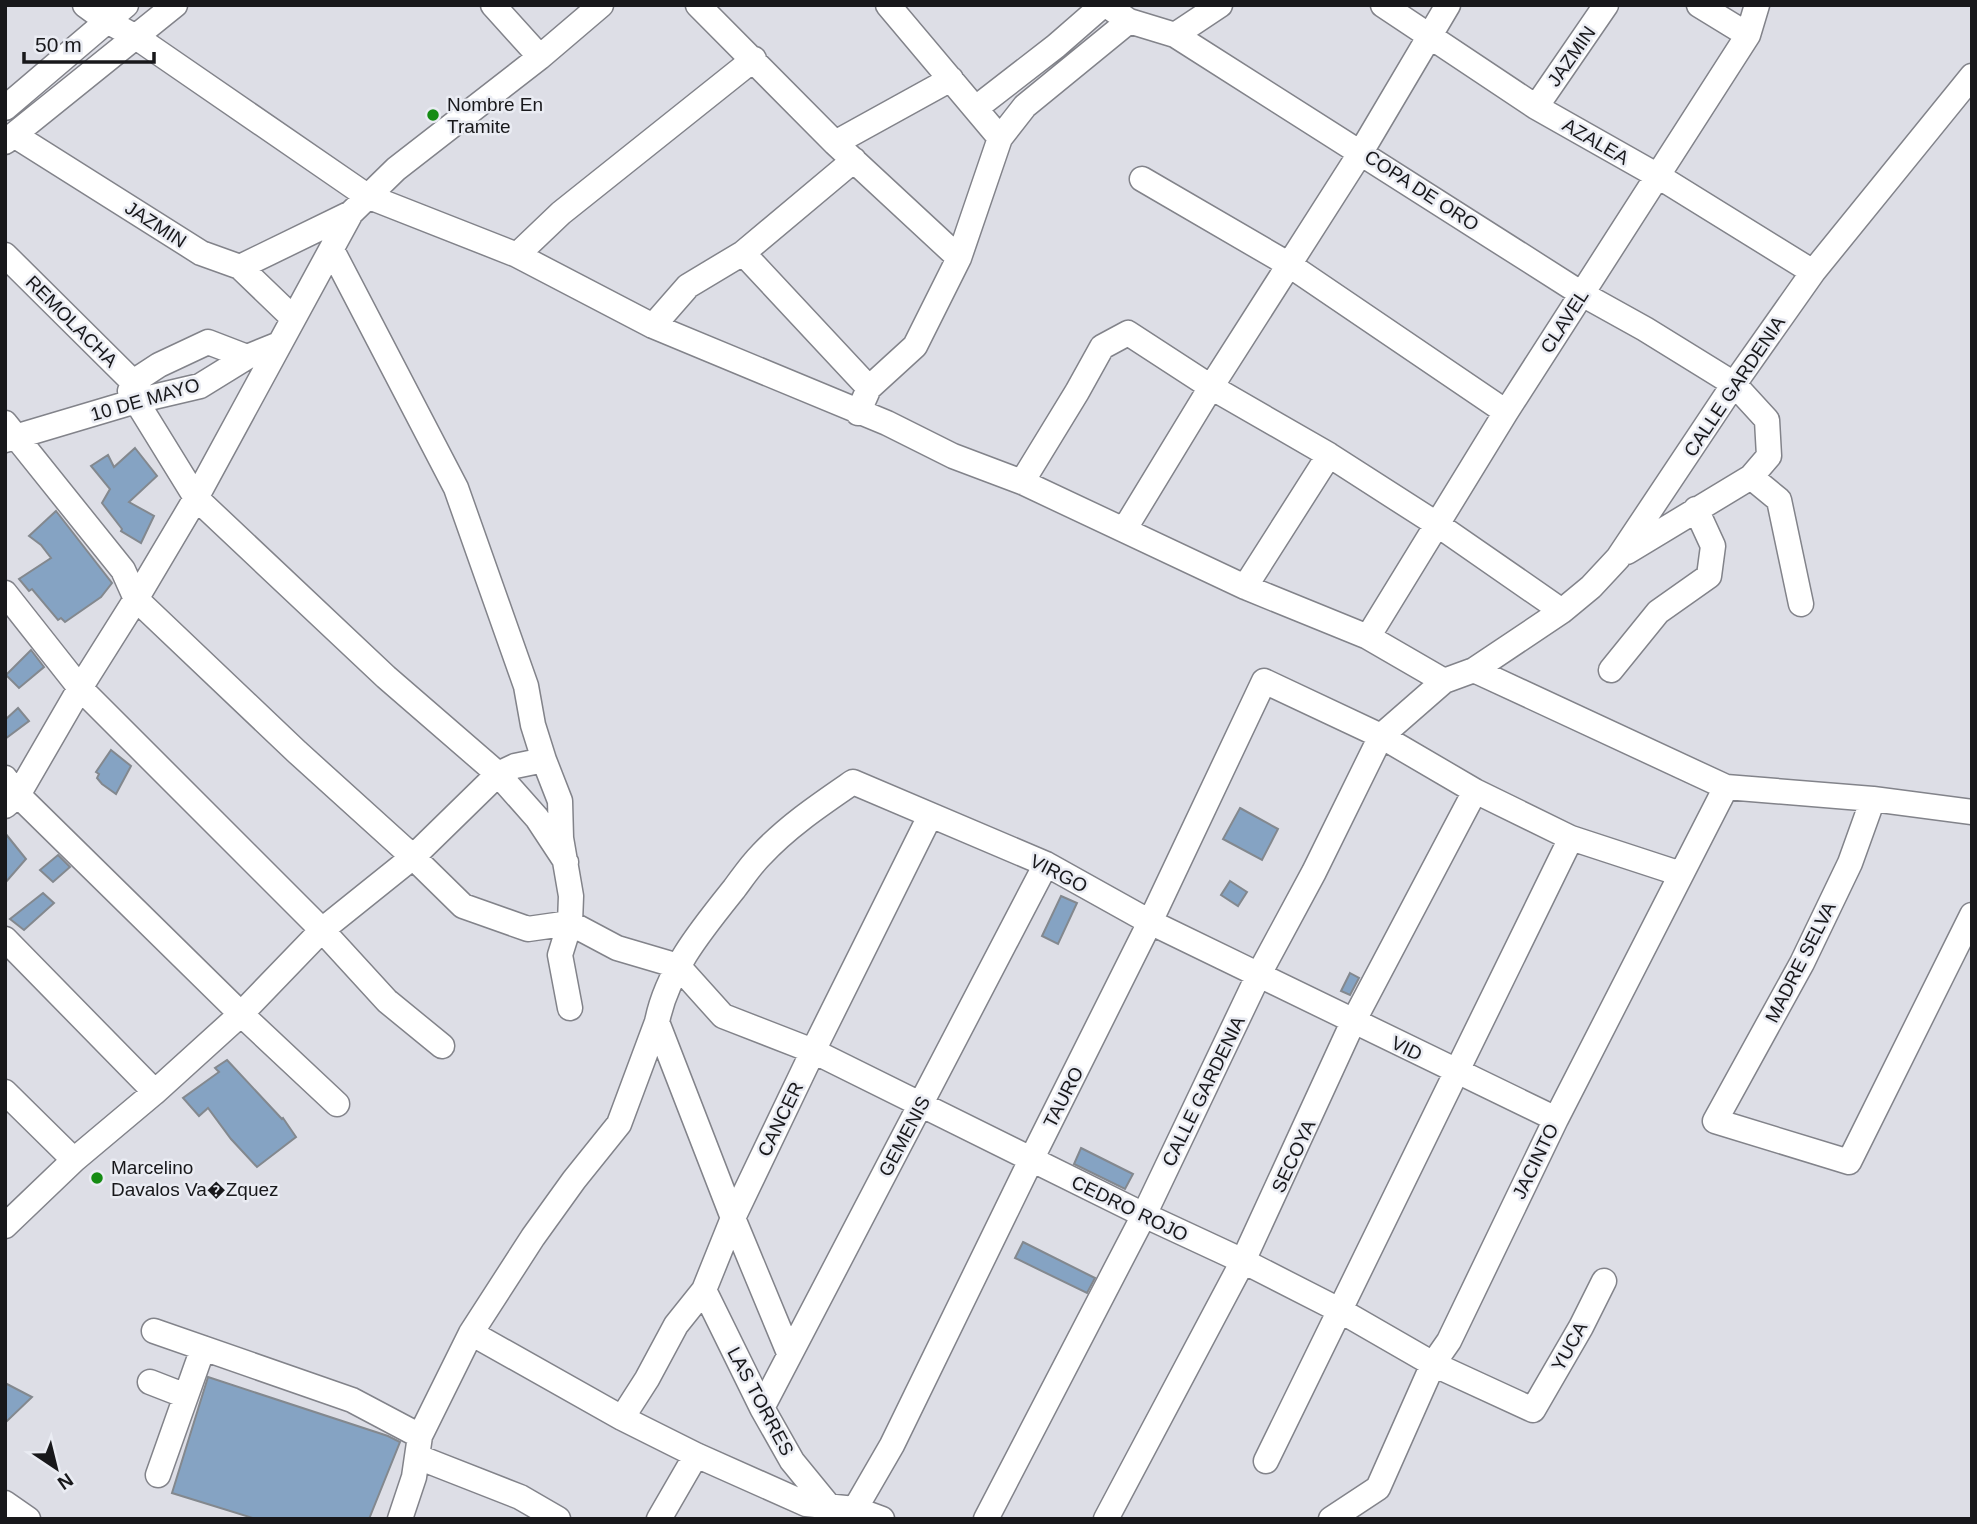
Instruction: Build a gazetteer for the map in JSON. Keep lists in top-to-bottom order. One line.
{"streets":{"street":["JAZMIN","AZALEA","COPA DE ORO","REMOLACHA","CLAVEL","CALLE GARDENIA","10 DE MAYO","VIRGO","MADRE SELVA","VID","TAURO","CANCER","GEMENIS","SECOYA","JACINTO","CEDRO ROJO","YUCA","LAS TORRES"]},"crossings":[["JAZMIN","AZALEA"],["AZALEA","CLAVEL"],["AZALEA","CALLE GARDENIA"],["COPA DE ORO","CLAVEL"],["COPA DE ORO","CALLE GARDENIA"],["REMOLACHA","10 DE MAYO"],["CALLE GARDENIA","VIRGO"],["CALLE GARDENIA","VID"],["CALLE GARDENIA","TAURO"],["CALLE GARDENIA","CEDRO ROJO"],["VIRGO","VID"],["VIRGO","TAURO"],["VIRGO","CANCER"],["VIRGO","GEMENIS"],["VIRGO","CEDRO ROJO"],["VID","SECOYA"],["VID","JACINTO"],["TAURO","CEDRO ROJO"],["CANCER","CEDRO ROJO"],["CANCER","LAS TORRES"],["GEMENIS","CEDRO ROJO"],["GEMENIS","LAS TORRES"],["SECOYA","CEDRO ROJO"],["JACINTO","CEDRO ROJO"],["CEDRO ROJO","YUCA"]],"places":["Nombre En Tramite","Marcelino Davalos Va�Zquez"],"scale_bar":"50 m","north":"bottom right"}
